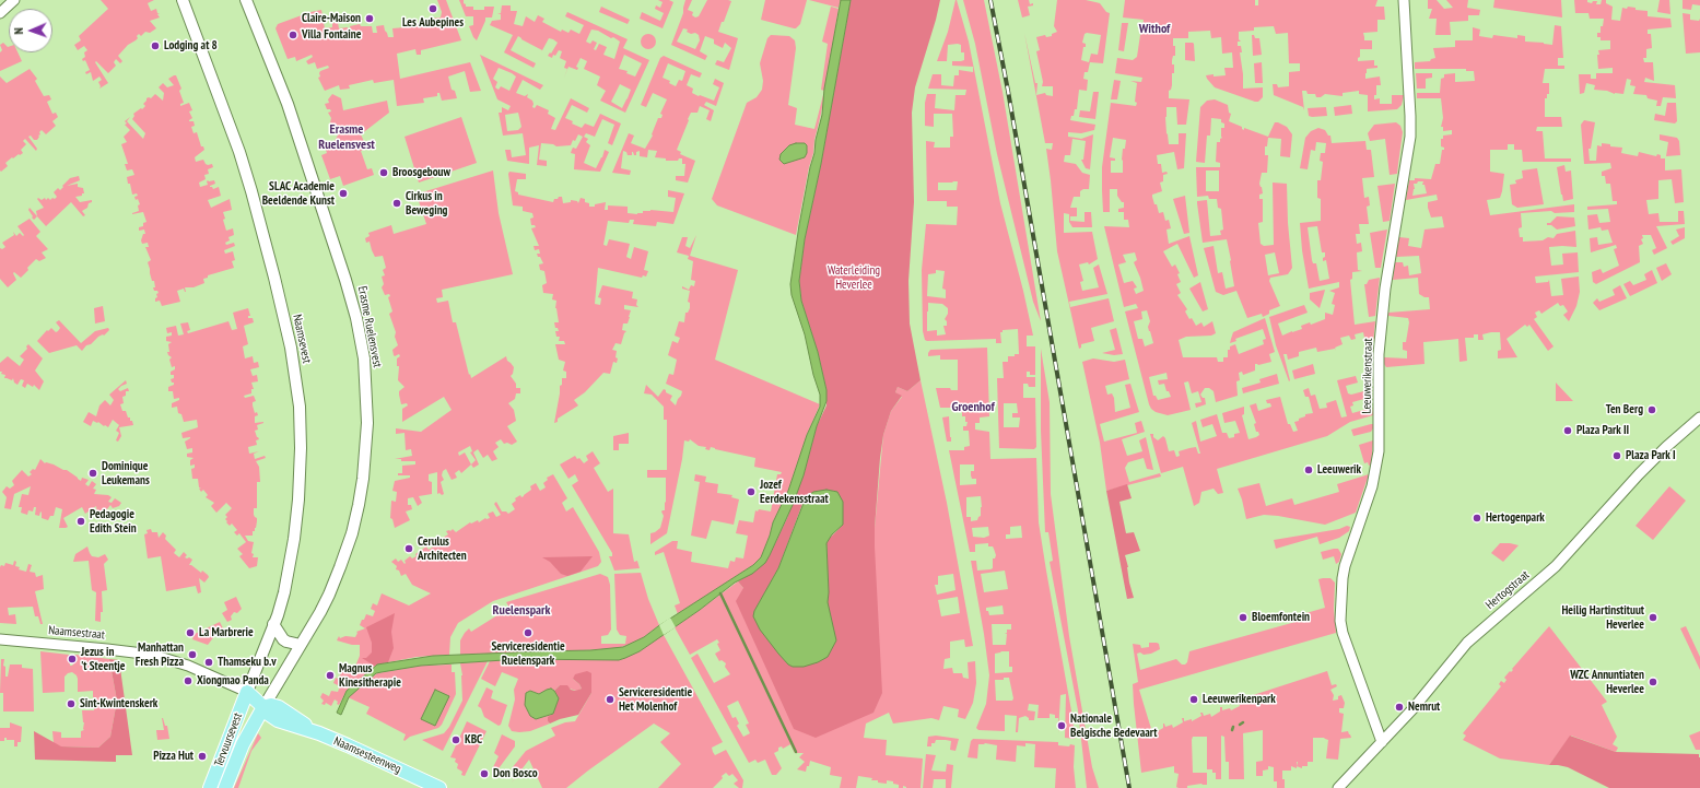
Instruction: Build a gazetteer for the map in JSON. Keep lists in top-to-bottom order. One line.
{"streets":{"main road":["Erasme Ruelensvest","Naamsevest","Tervuursevest","Naamsesteenweg"],"street":["Leeuwerikenstraat","Hertogstraat","Naamsestraat"]},"crossings":[["Erasme Ruelensvest","Tervuursevest"],["Erasme Ruelensvest","Naamsesteenweg"],["Naamsevest","Naamsestraat"],["Naamsevest","Tervuursevest"],["Leeuwerikenstraat","Hertogstraat"],["Naamsestraat","Tervuursevest"],["Tervuursevest","Naamsesteenweg"]],"districts":["Withof","Erasme Ruelensvest","Groenhof","Ruelenspark"],"parks":["Waterleiding Heverlee"],"places":["Les Aubepines","Claire-Maison","Villa Fontaine","Lodging at 8","Broosgebouw","SLAC Academie Beeldende Kunst","Cirkus in Beweging","Ten Berg","Plaza Park II","Plaza Park I","Leeuwerik","Dominique Leukemans","Jozef Eerdekensstraat","Hertogenpark","Pedagogie Edith Stein","Cerulus Architecten","Bloemfontein","Heilig Hartinstituut Heverlee","La Marbrerie","Serviceresidentie Ruelenspark","Manhattan Fresh Pizza","Jezus in 't Steentje","Thamseku b.v","Magnus Kinesitherapie","Xiongmao Panda","WZC Annuntiaten Heverlee","Serviceresidentie Het Molenhof","Leeuwerikenpark","Sint-Kwintenskerk","Nemrut","Nationale Belgische Bedevaart","KBC","Pizza Hut","Don Bosco"],"north":"left"}
